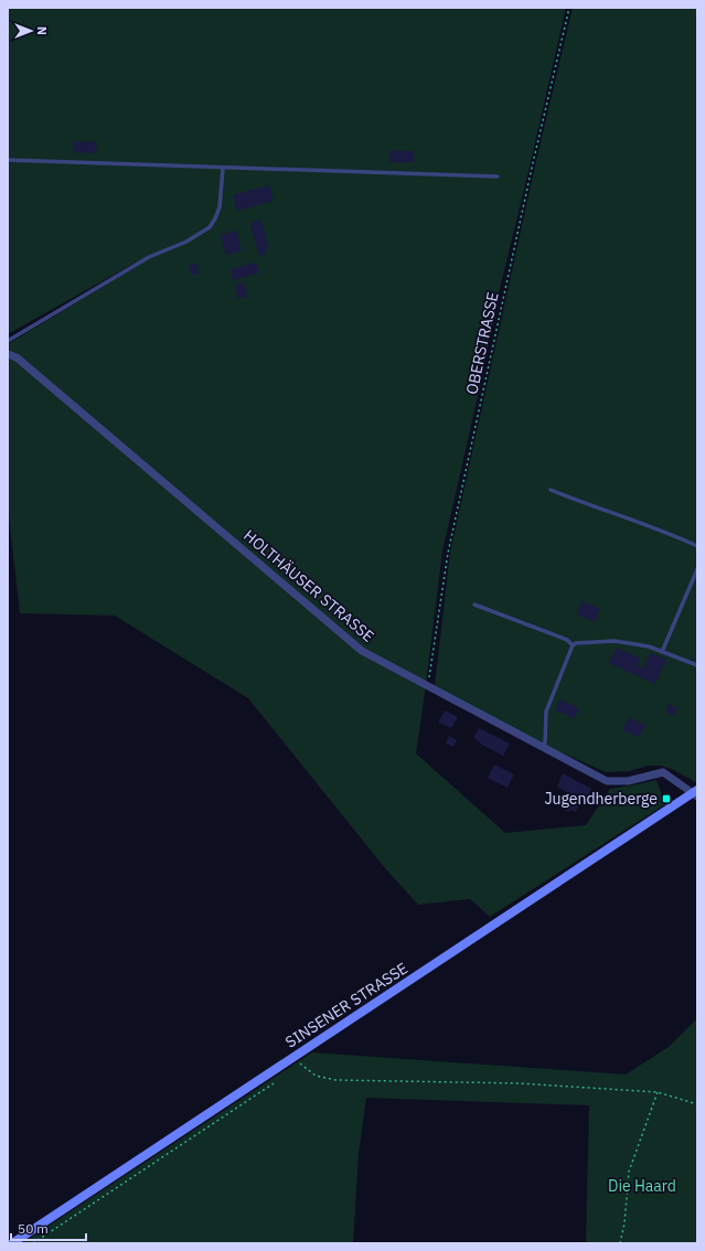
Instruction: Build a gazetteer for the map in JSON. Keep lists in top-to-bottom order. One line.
{"streets":{"main road":["SINSENER STRASSE"],"street":["HOLTHÄUSER STRASSE"],"path":["OBERSTRASSE"]},"crossings":[["OBERSTRASSE","HOLTHÄUSER STRASSE"],["HOLTHÄUSER STRASSE","SINSENER STRASSE"]],"parks":["Die Haard"],"places":{"transit":["Jugendherberge"]},"scale_bar":"50 m","north":"right"}
